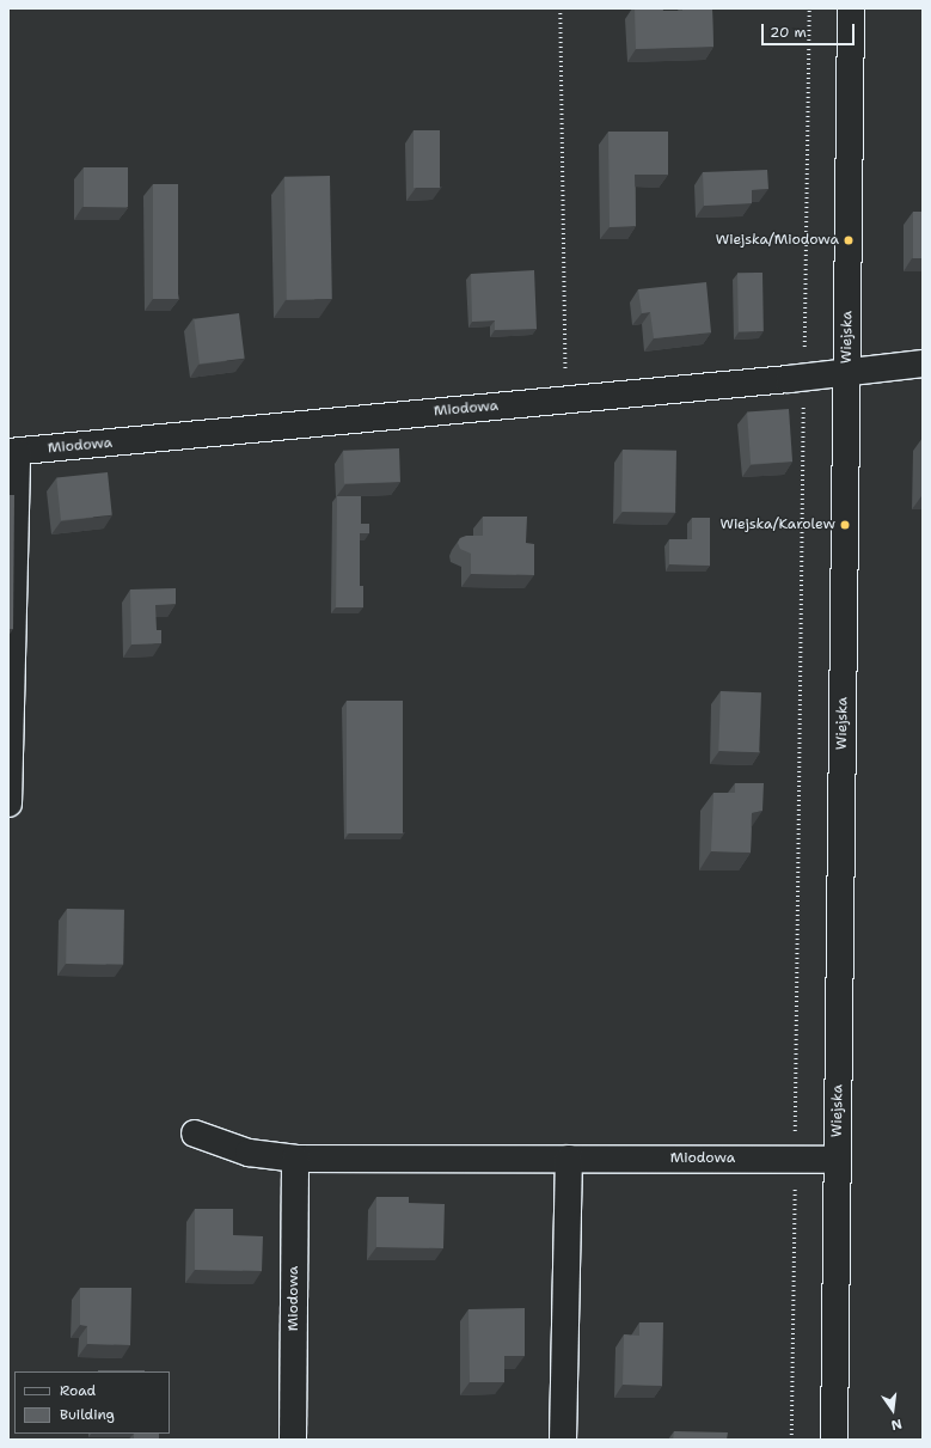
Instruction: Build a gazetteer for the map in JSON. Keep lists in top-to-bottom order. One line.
{"streets":{"street":["Wiejska","Miodowa"]},"crossings":[["Wiejska","Miodowa"]],"places":["Wiejska/Miodowa","Wiejska/Karolew"],"legend":["Road","Building"],"scale_bar":"20 m","north":"bottom"}
